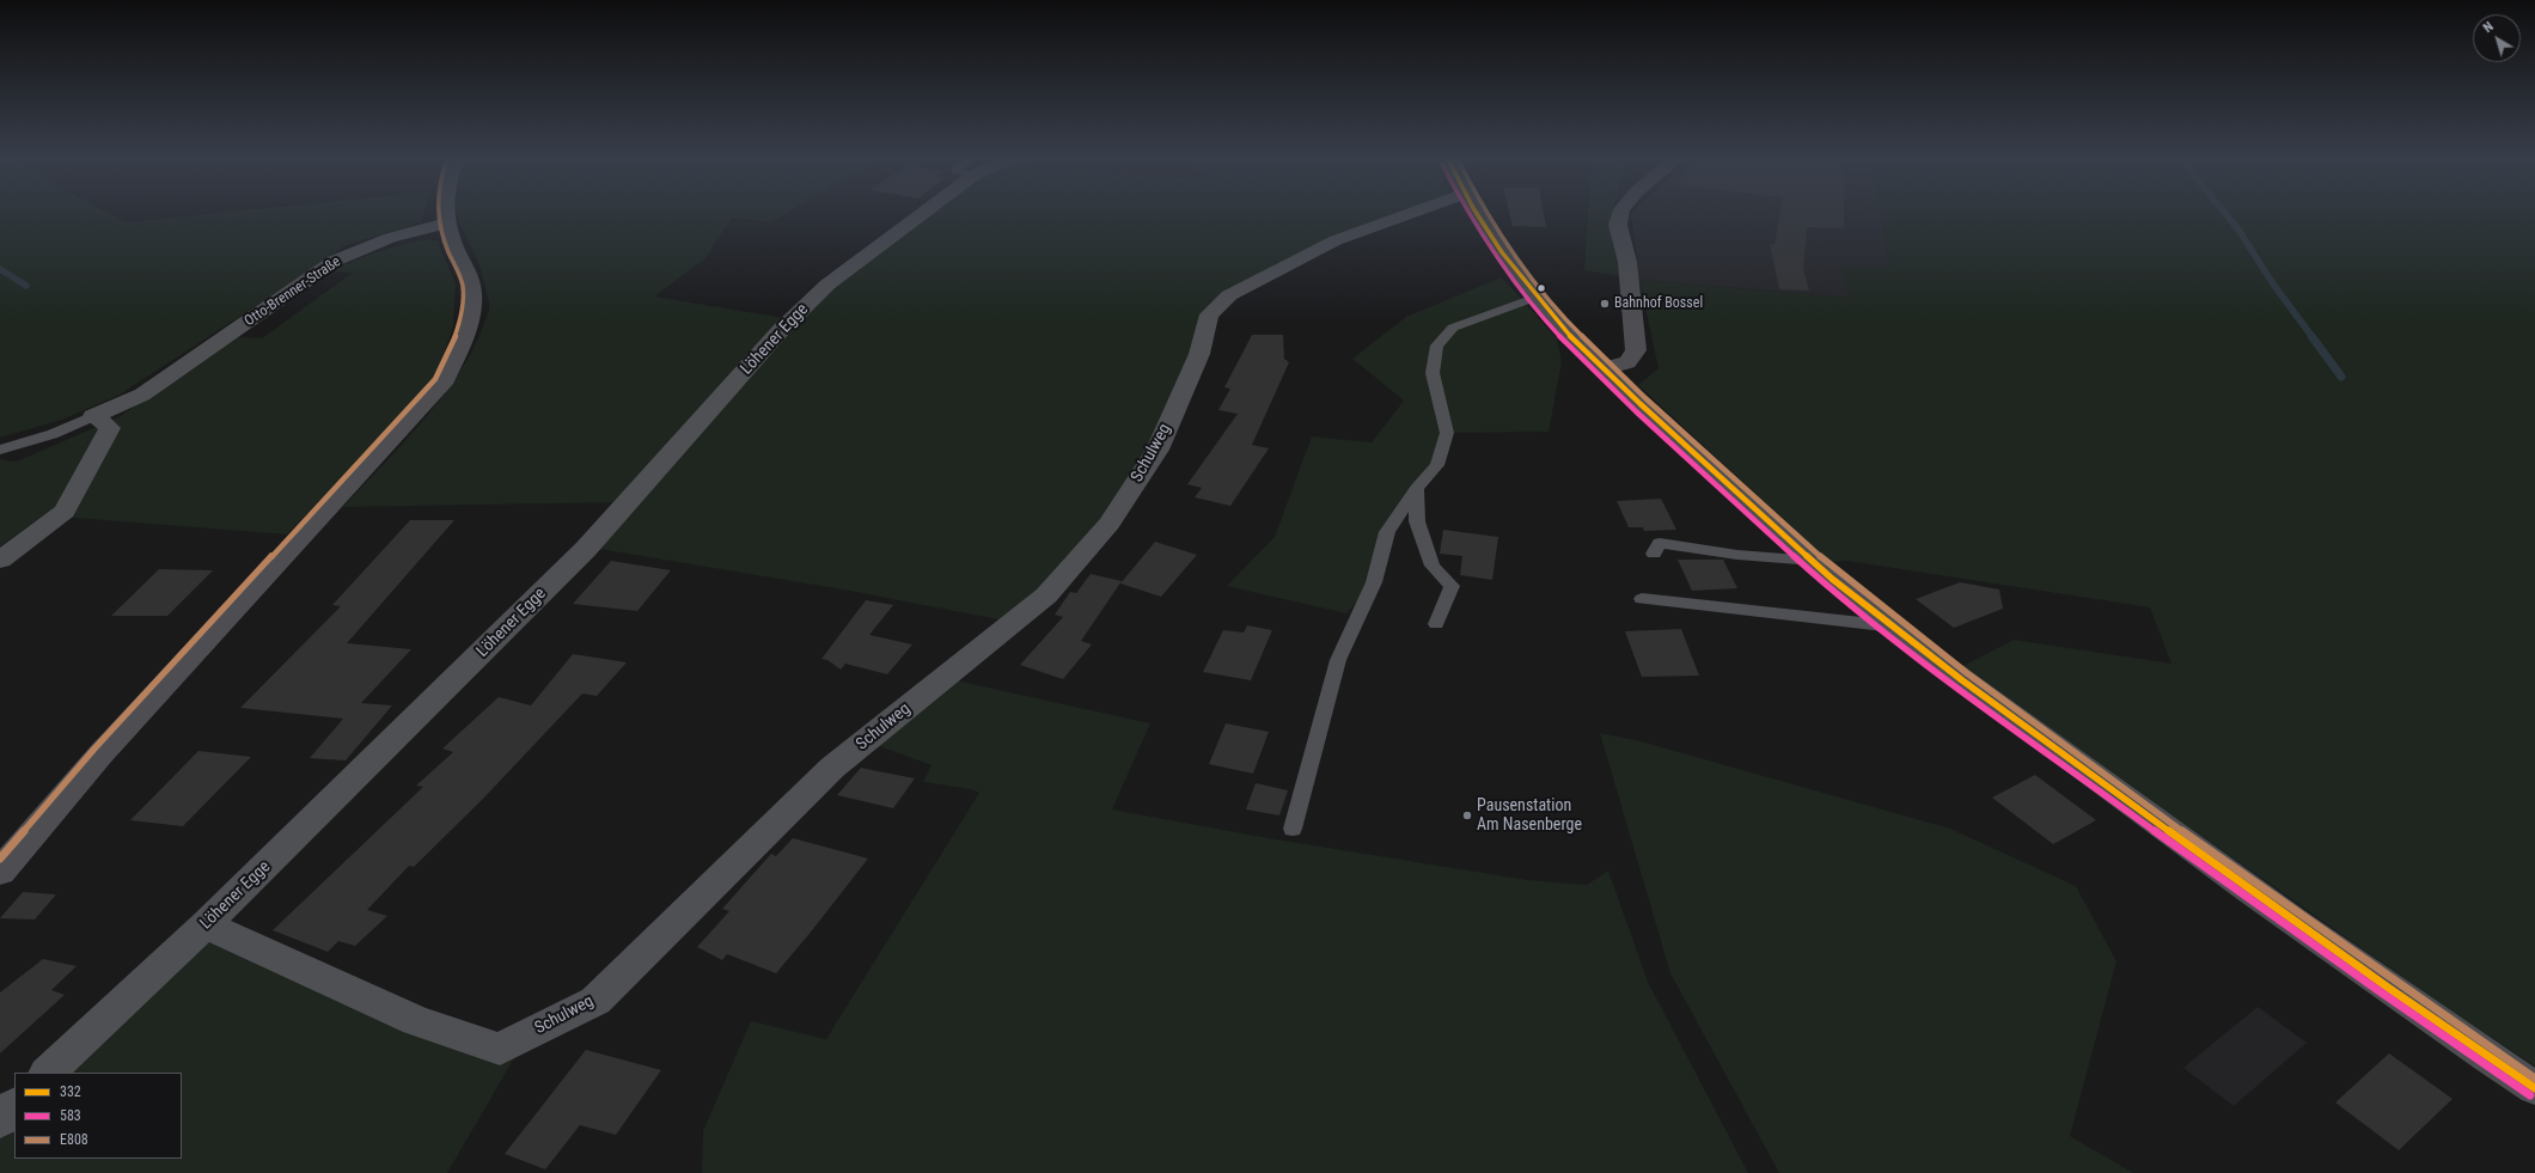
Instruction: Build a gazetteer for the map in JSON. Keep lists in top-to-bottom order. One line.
{"streets":{"street":["Otto-Brenner-Straße","Löhener Egge","Schulweg"]},"crossings":[["Löhener Egge","Schulweg"]],"places":["Bahnhof Bossel","Pausenstation Am Nasenberge"],"lines":["transit line 332","transit line 583","transit line E808"],"legend":["332","583","E808"],"north":"top left"}
